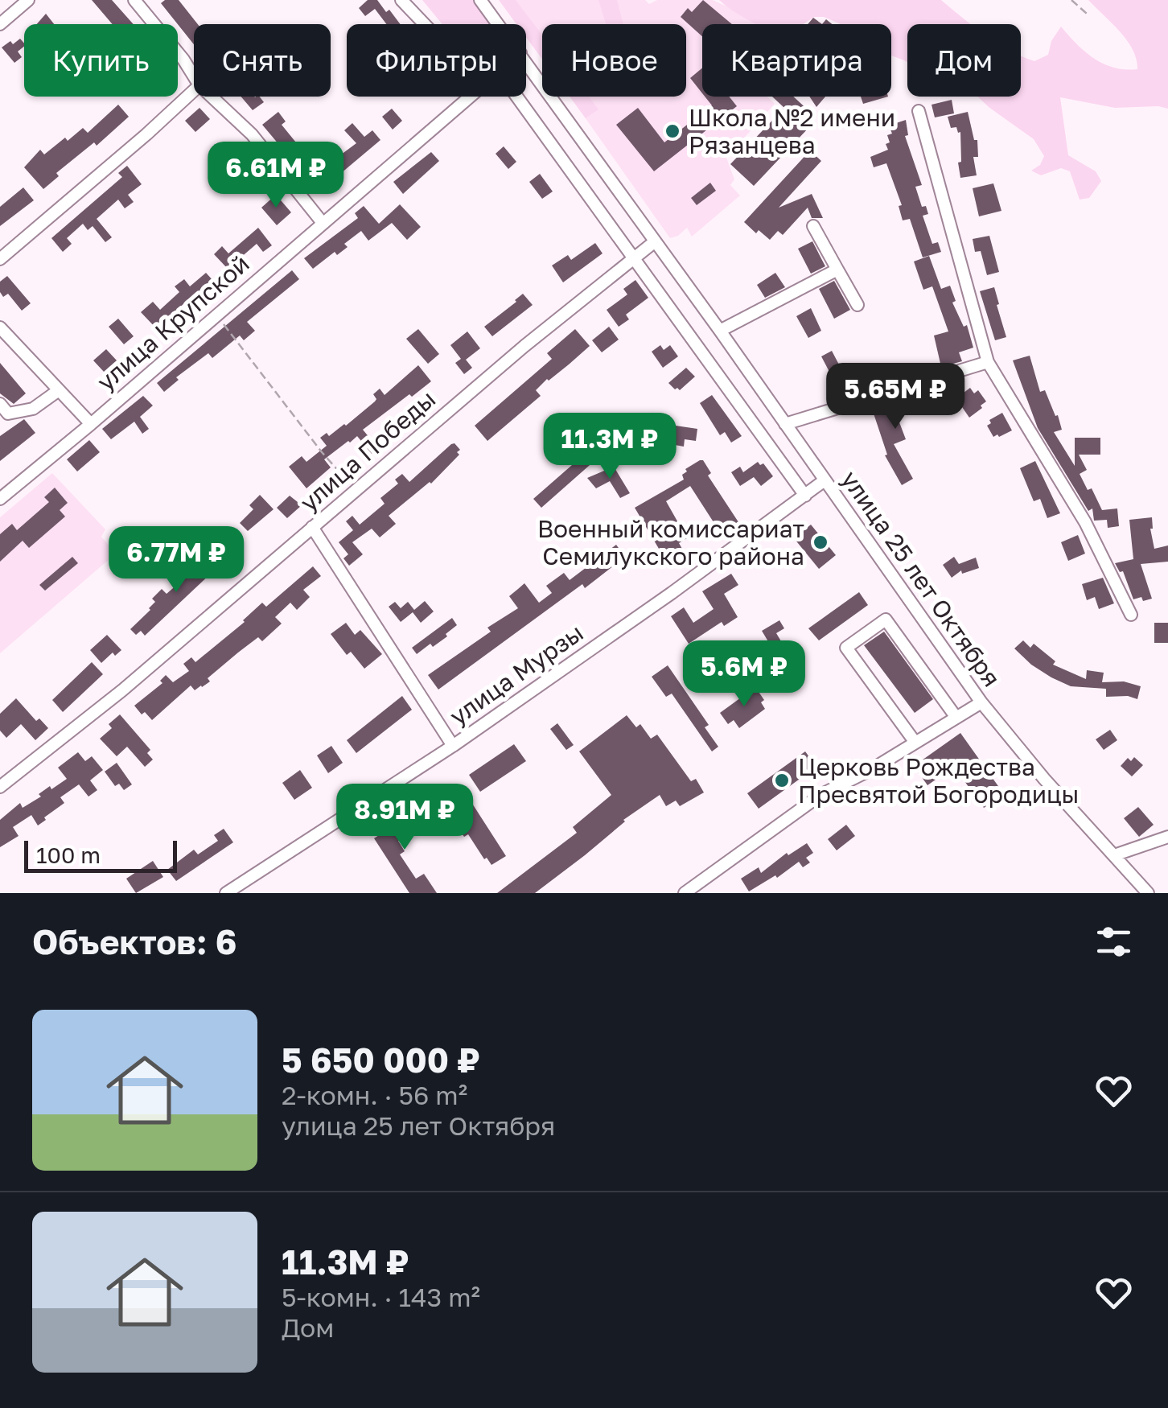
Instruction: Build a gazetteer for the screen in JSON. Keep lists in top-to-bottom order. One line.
{"streets":{"street":["улица Крупской","улица Победы","улица 25 лет Октября","улица Мурзы"]},"crossings":[["улица Победы","улица 25 лет Октября"],["улица 25 лет Октября","улица Мурзы"]],"places":["Школа №2 имени Рязанцева","Военный комиссариат Семилукского района","Церковь Рождества Пресвятой Богородицы"],"scale_bar":"100 m","page":{"chip":["Купить","Снять","Фильтры","Новое","Квартира","Дом"],"price":["6.61M ₽","5.65M ₽","11.3M ₽","6.77M ₽","5.6M ₽","8.91M ₽"],"scale":"100 m","heading":"Объектов: 6","list":[{"name":"5 650 000 ₽","note":"2-комн. · 56 m² · улица 25 лет Октября"},{"name":"11.3M ₽","note":"5-комн. · 143 m² · Дом"}]}}
